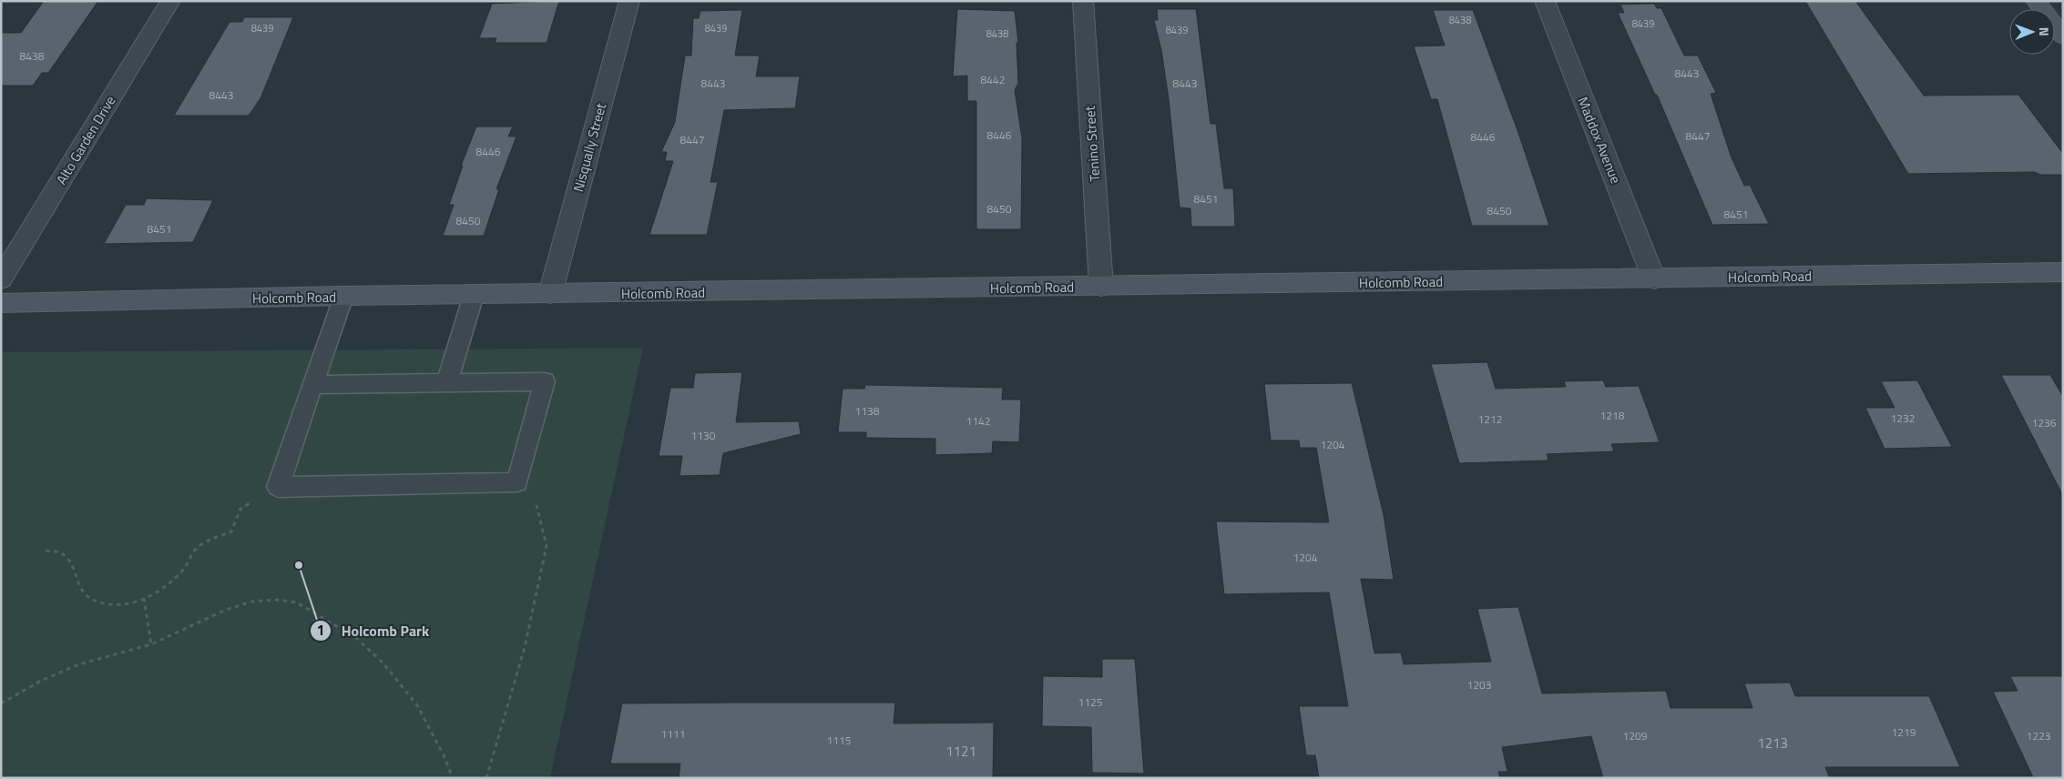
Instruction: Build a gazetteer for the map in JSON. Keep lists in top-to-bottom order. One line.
{"streets":{"street":["Alto Garden Drive","Maddox Avenue","Tenino Street","Nisqually Street","Holcomb Road"]},"crossings":[["Maddox Avenue","Holcomb Road"],["Tenino Street","Holcomb Road"],["Nisqually Street","Holcomb Road"]],"places":["Holcomb Park"],"house_numbers":["8438","8439","8439","8439","8439","8438","8438","8443","8442","8443","8443","8443","8446","8447","8446","8447","8446","8451","8450","8450","8451","8450","8451","1138","1218","1232","1212","1142","1236","1130","1204","1204","1203","1125","1219","1111","1209","1223","1115","1213","1121"],"north":"right"}
